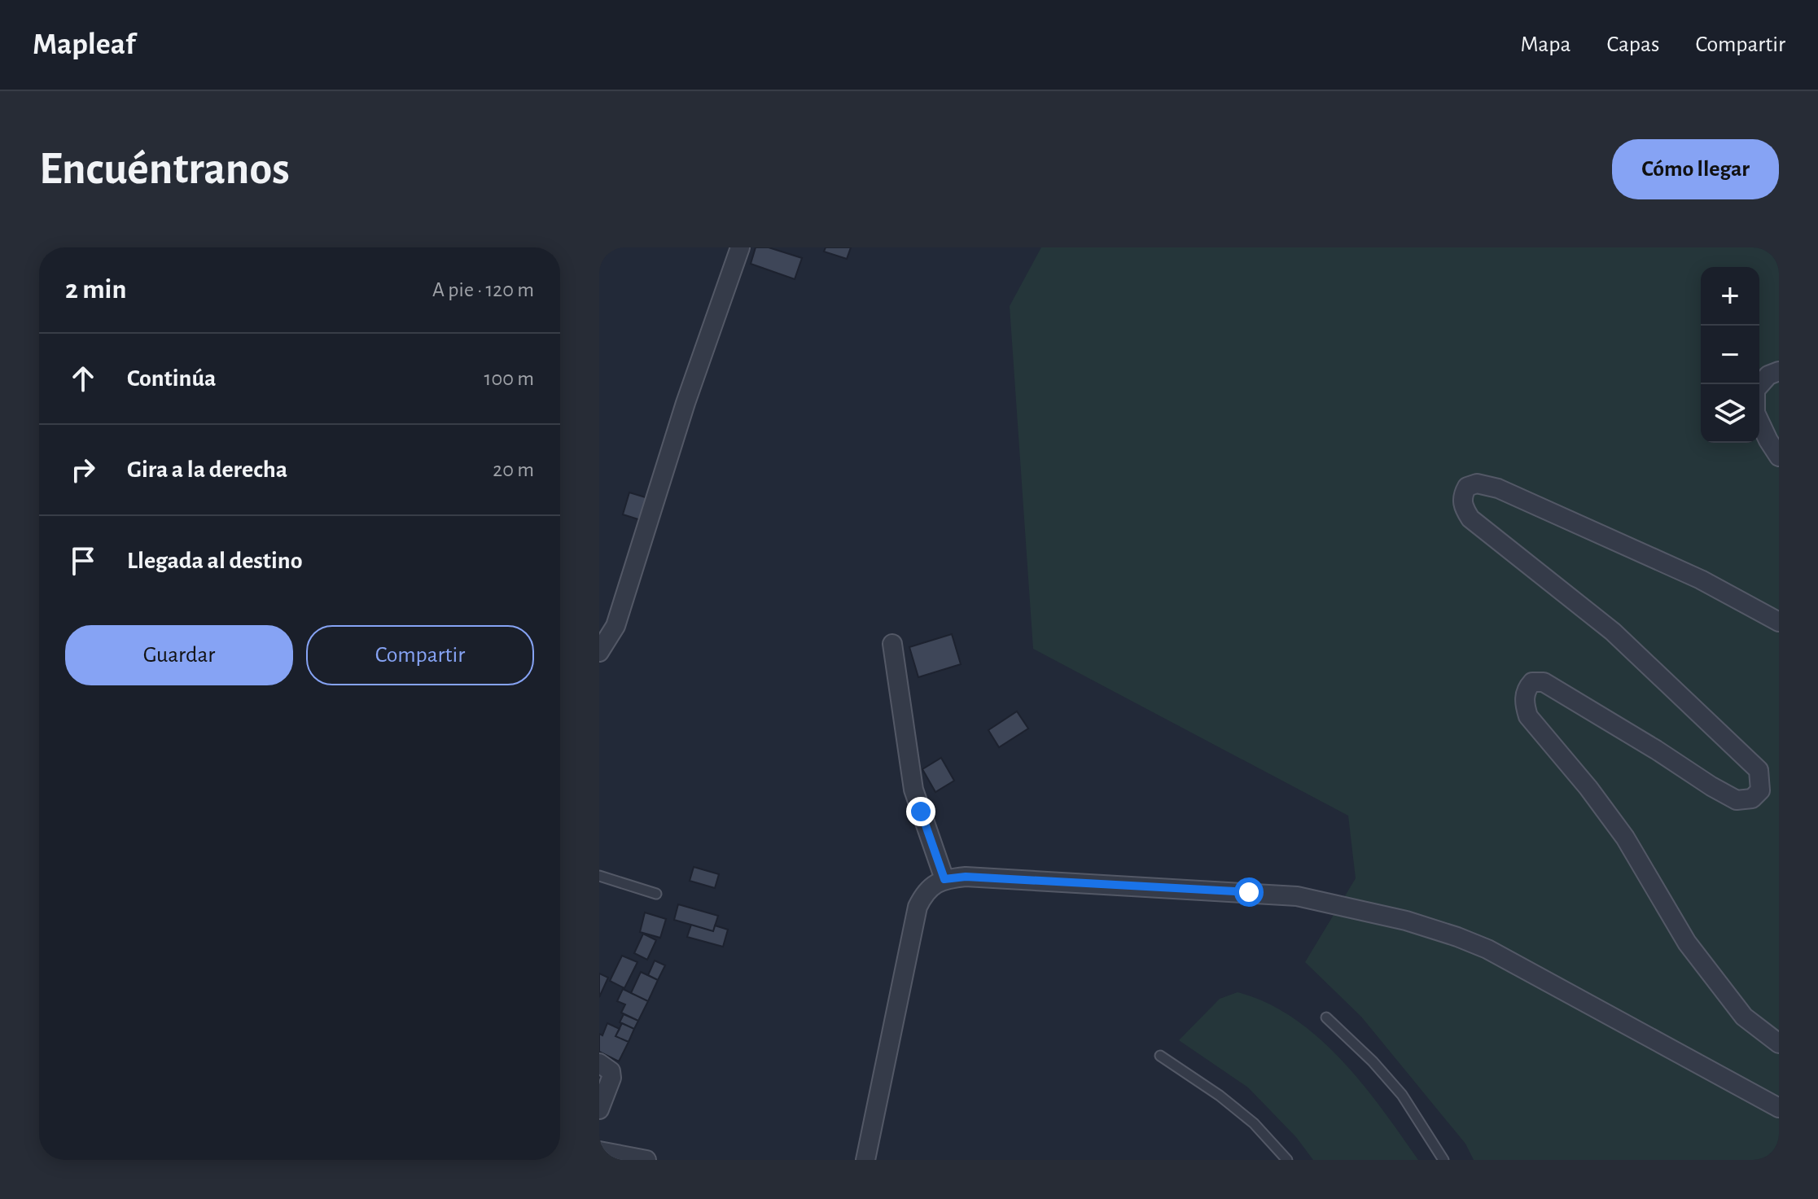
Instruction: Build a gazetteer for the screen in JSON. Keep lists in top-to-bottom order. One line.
{"page":{"header":"Mapleaf","nav":["Mapa","Capas","Compartir"],"buttons":["Cómo llegar",["Guardar","Compartir"]],"title":"Encuéntranos","heading":["2 min","A pie · 120 m"],"map_buttons":["+","−"],"list":[["Continúa","100 m"],["Gira a la derecha","20 m"],"Llegada al destino"]}}
